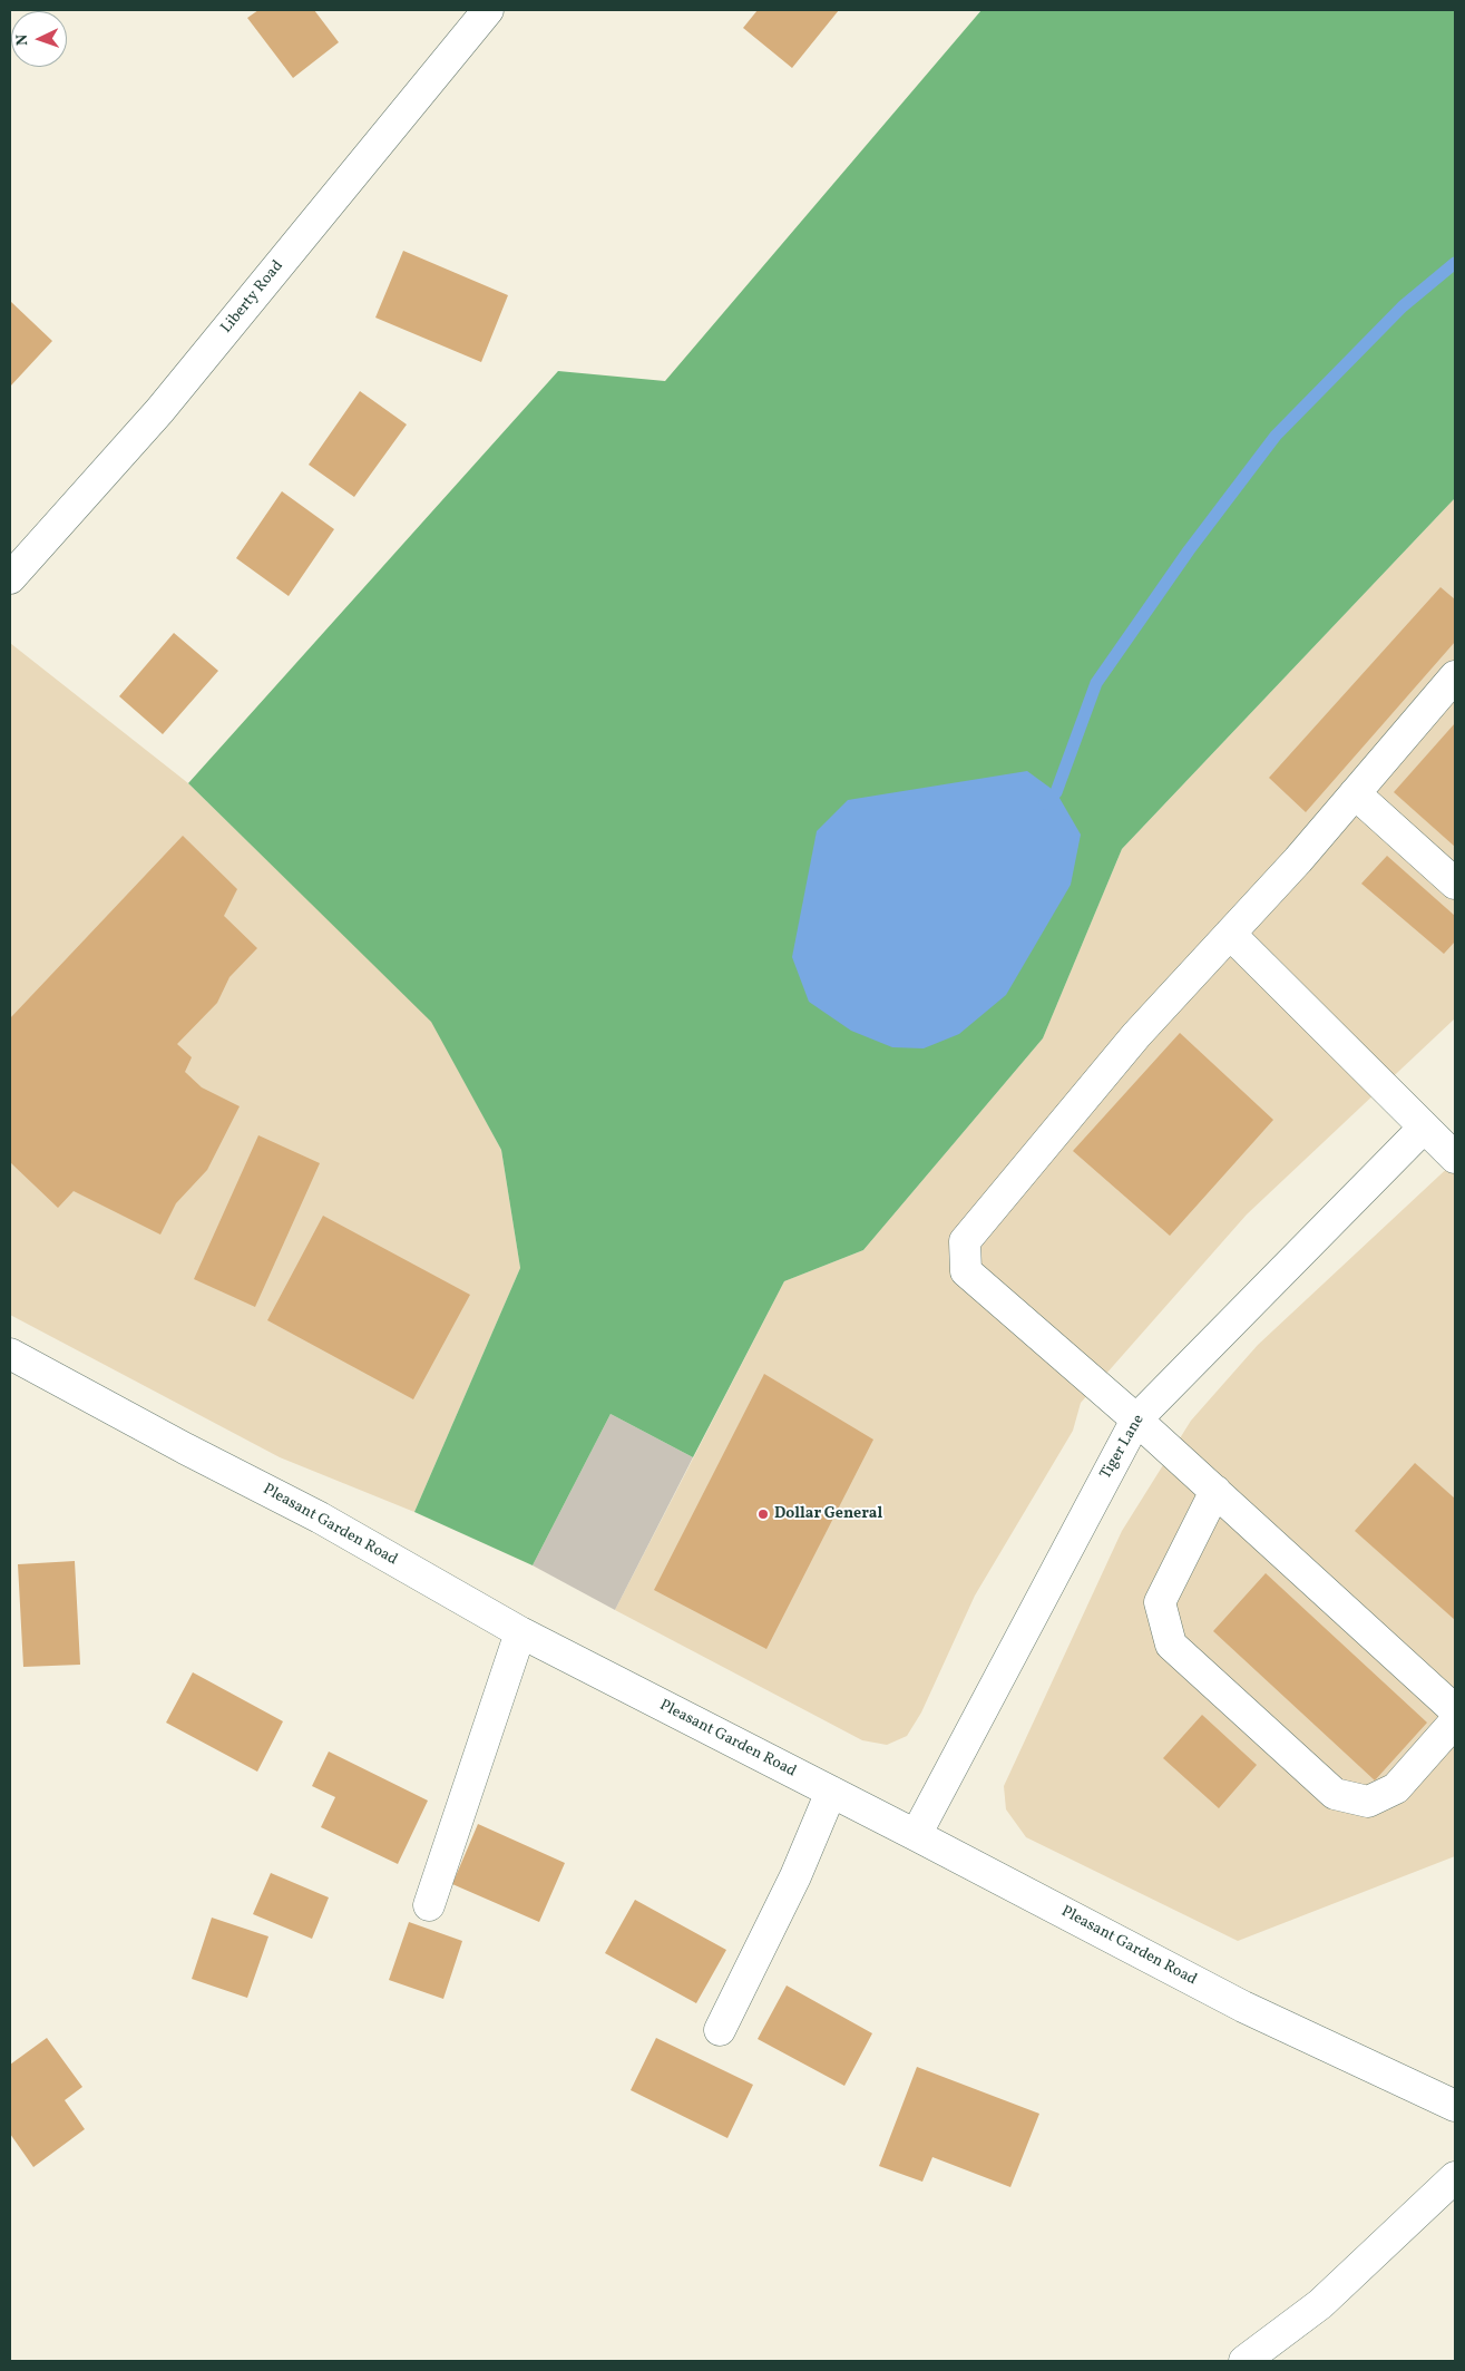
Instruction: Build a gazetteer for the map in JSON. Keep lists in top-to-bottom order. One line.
{"streets":{"main road":["Liberty Road","Tiger Lane","Pleasant Garden Road"]},"crossings":[["Tiger Lane","Pleasant Garden Road"]],"places":["Dollar General"],"north":"left"}
